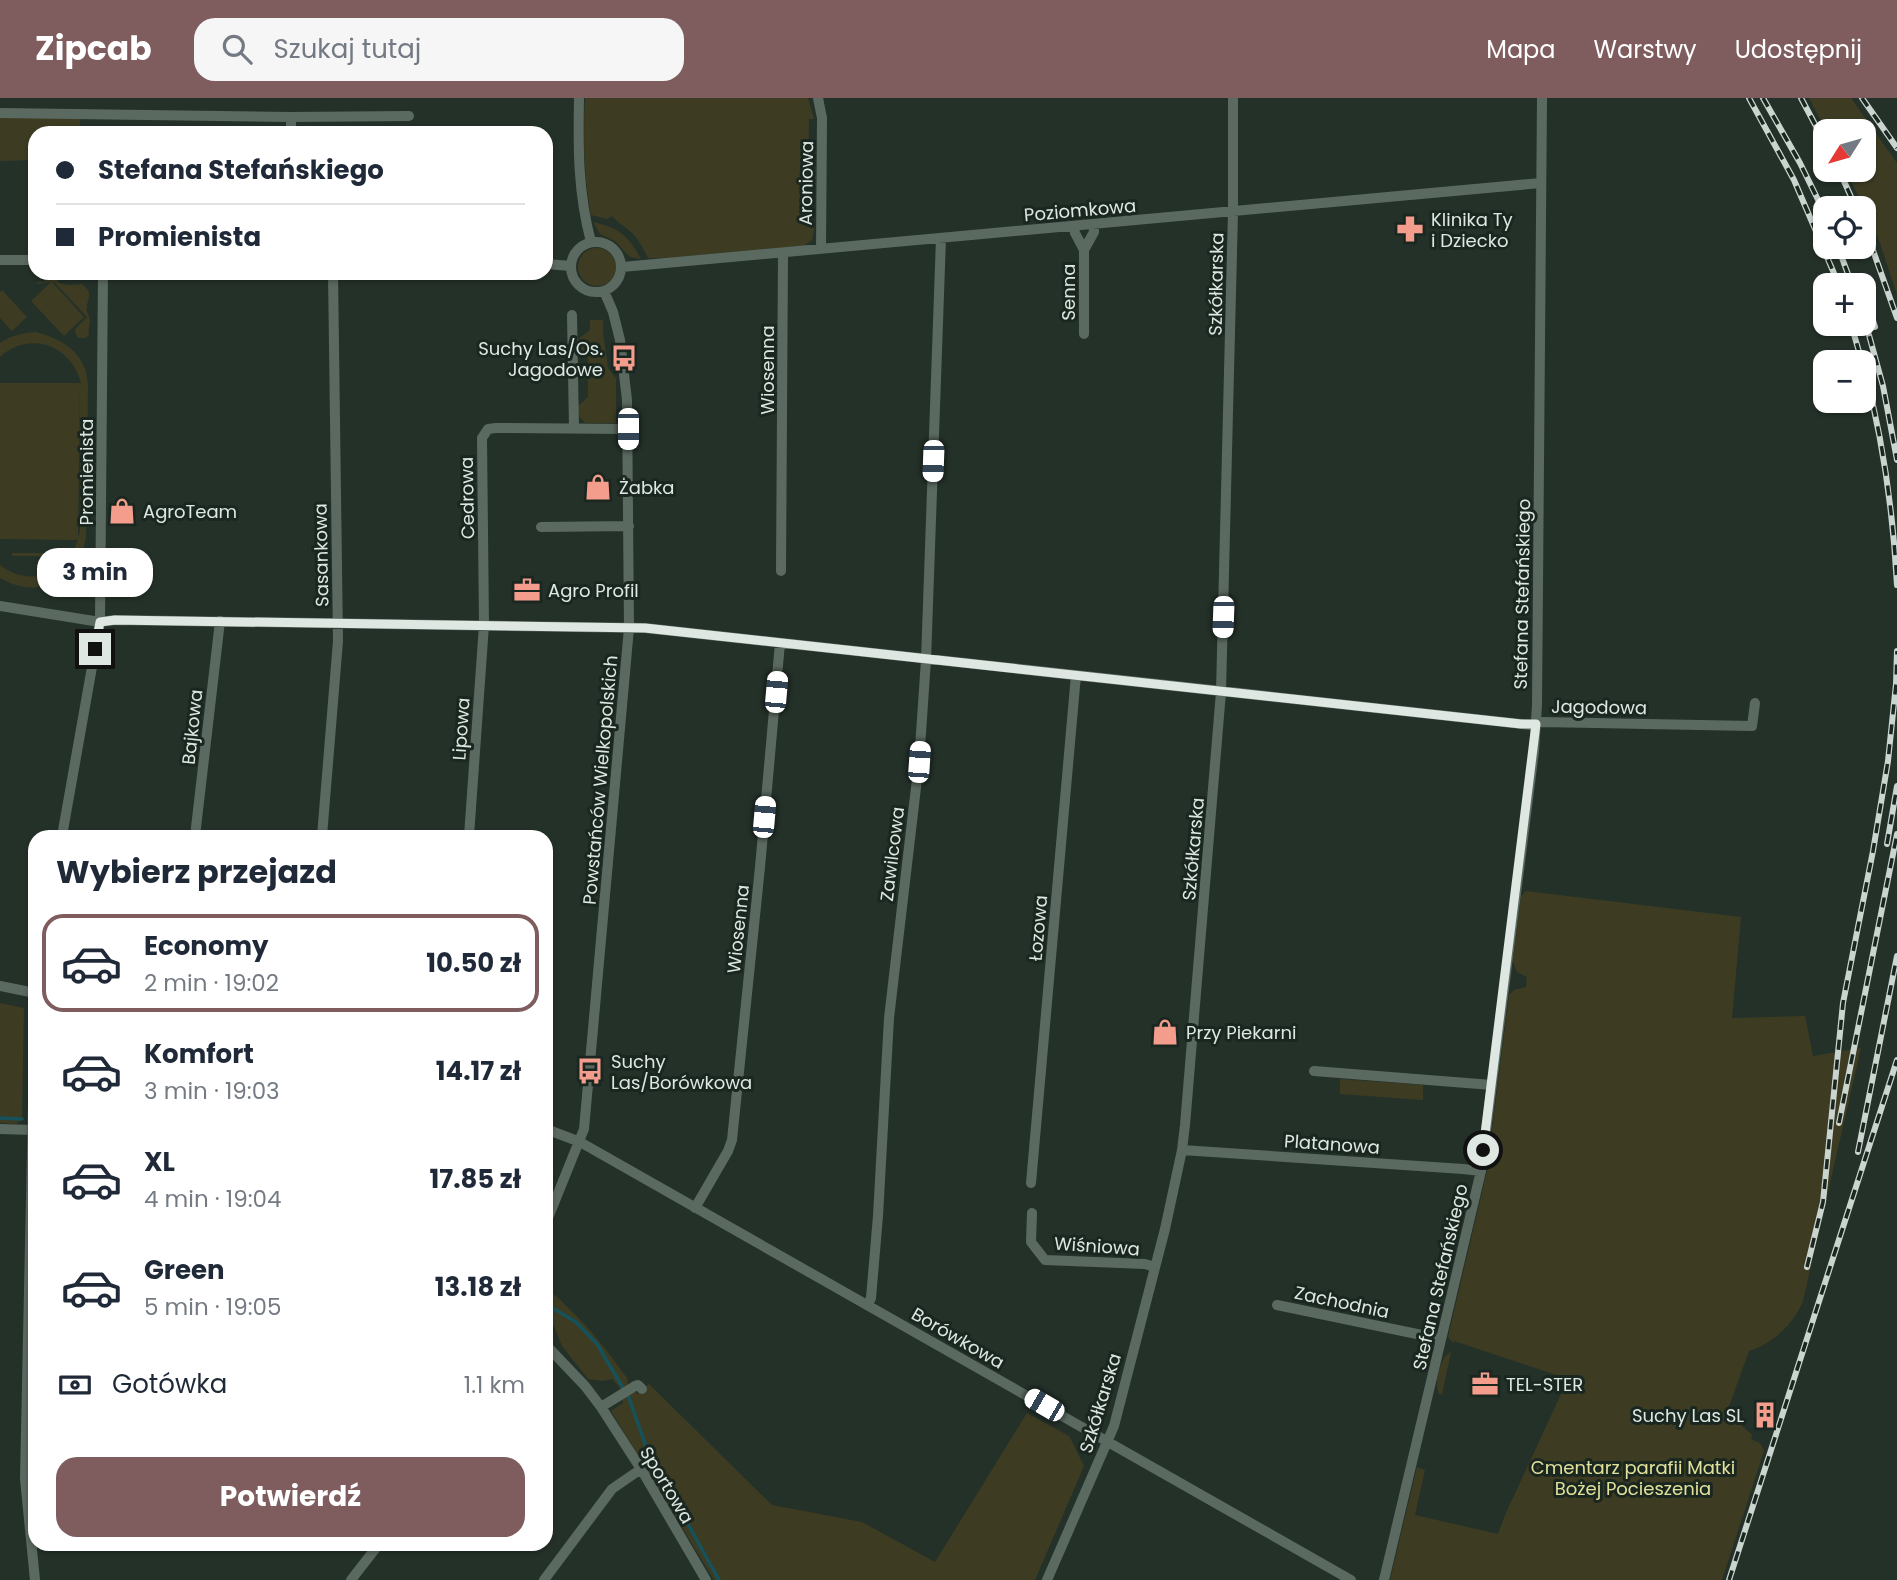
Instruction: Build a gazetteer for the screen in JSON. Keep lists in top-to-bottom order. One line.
{"streets":{"street":["Aroniowa","Poziomkowa","Szkółkarska","Senna","Wiosenna","Promienista","Cedrowa","Sasankowa","Stefana Stefańskiego","Jagodowa","Bajkowa","Lipowa","Powstańców Wielkopolskich","Zawilcowa","Łozowa","Platanowa","Wiśniowa","Zachodnia","Borówkowa","Sportowa"]},"crossings":[["Aroniowa","Poziomkowa"],["Poziomkowa","Szkółkarska"],["Poziomkowa","Senna"],["Poziomkowa","Wiosenna"],["Poziomkowa","Stefana Stefańskiego"],["Poziomkowa","Powstańców Wielkopolskich"],["Poziomkowa","Zawilcowa"],["Szkółkarska","Jagodowa"],["Szkółkarska","Platanowa"],["Szkółkarska","Wiśniowa"],["Szkółkarska","Borówkowa"],["Wiosenna","Jagodowa"],["Wiosenna","Borówkowa"],["Promienista","Jagodowa"],["Cedrowa","Jagodowa"],["Cedrowa","Lipowa"],["Cedrowa","Powstańców Wielkopolskich"],["Sasankowa","Jagodowa"],["Stefana Stefańskiego","Jagodowa"],["Stefana Stefańskiego","Platanowa"],["Stefana Stefańskiego","Zachodnia"],["Jagodowa","Bajkowa"],["Jagodowa","Lipowa"],["Jagodowa","Powstańców Wielkopolskich"],["Jagodowa","Zawilcowa"],["Jagodowa","Łozowa"],["Powstańców Wielkopolskich","Borówkowa"],["Zawilcowa","Borówkowa"]],"parks":["Cmentarz parafii Matki Bożej Pocieszenia"],"places":{"pharmacy":["Klinika Ty i Dziecko"],"bus stop":["Suchy Las/Os. Jagodowe","Suchy Las/Borówkowa"],"shop":["Żabka","AgroTeam","Przy Piekarni"],"office":["Agro Profil","TEL-STER"],"building":["Suchy Las SL"]},"north":"bottom left","page":{"header":"Zipcab","search":"Szukaj tutaj","nav":["Mapa","Warstwy","Udostępnij"],"map_buttons":["+","−"],"banner":["Stefana Stefańskiego","Promienista"],"bubble":"3 min","heading":"Wybierz przejazd","list":[{"name":"Economy","note":"2 min · 19:02","value":"10.50 zł"},{"name":"Komfort","note":"3 min · 19:03","value":"14.17 zł"},{"name":"XL","note":"4 min · 19:04","value":"17.85 zł"},{"name":"Green","note":"5 min · 19:05","value":"13.18 zł"}],"pay":["Gotówka","1.1 km"],"buttons":"Potwierdź"}}
